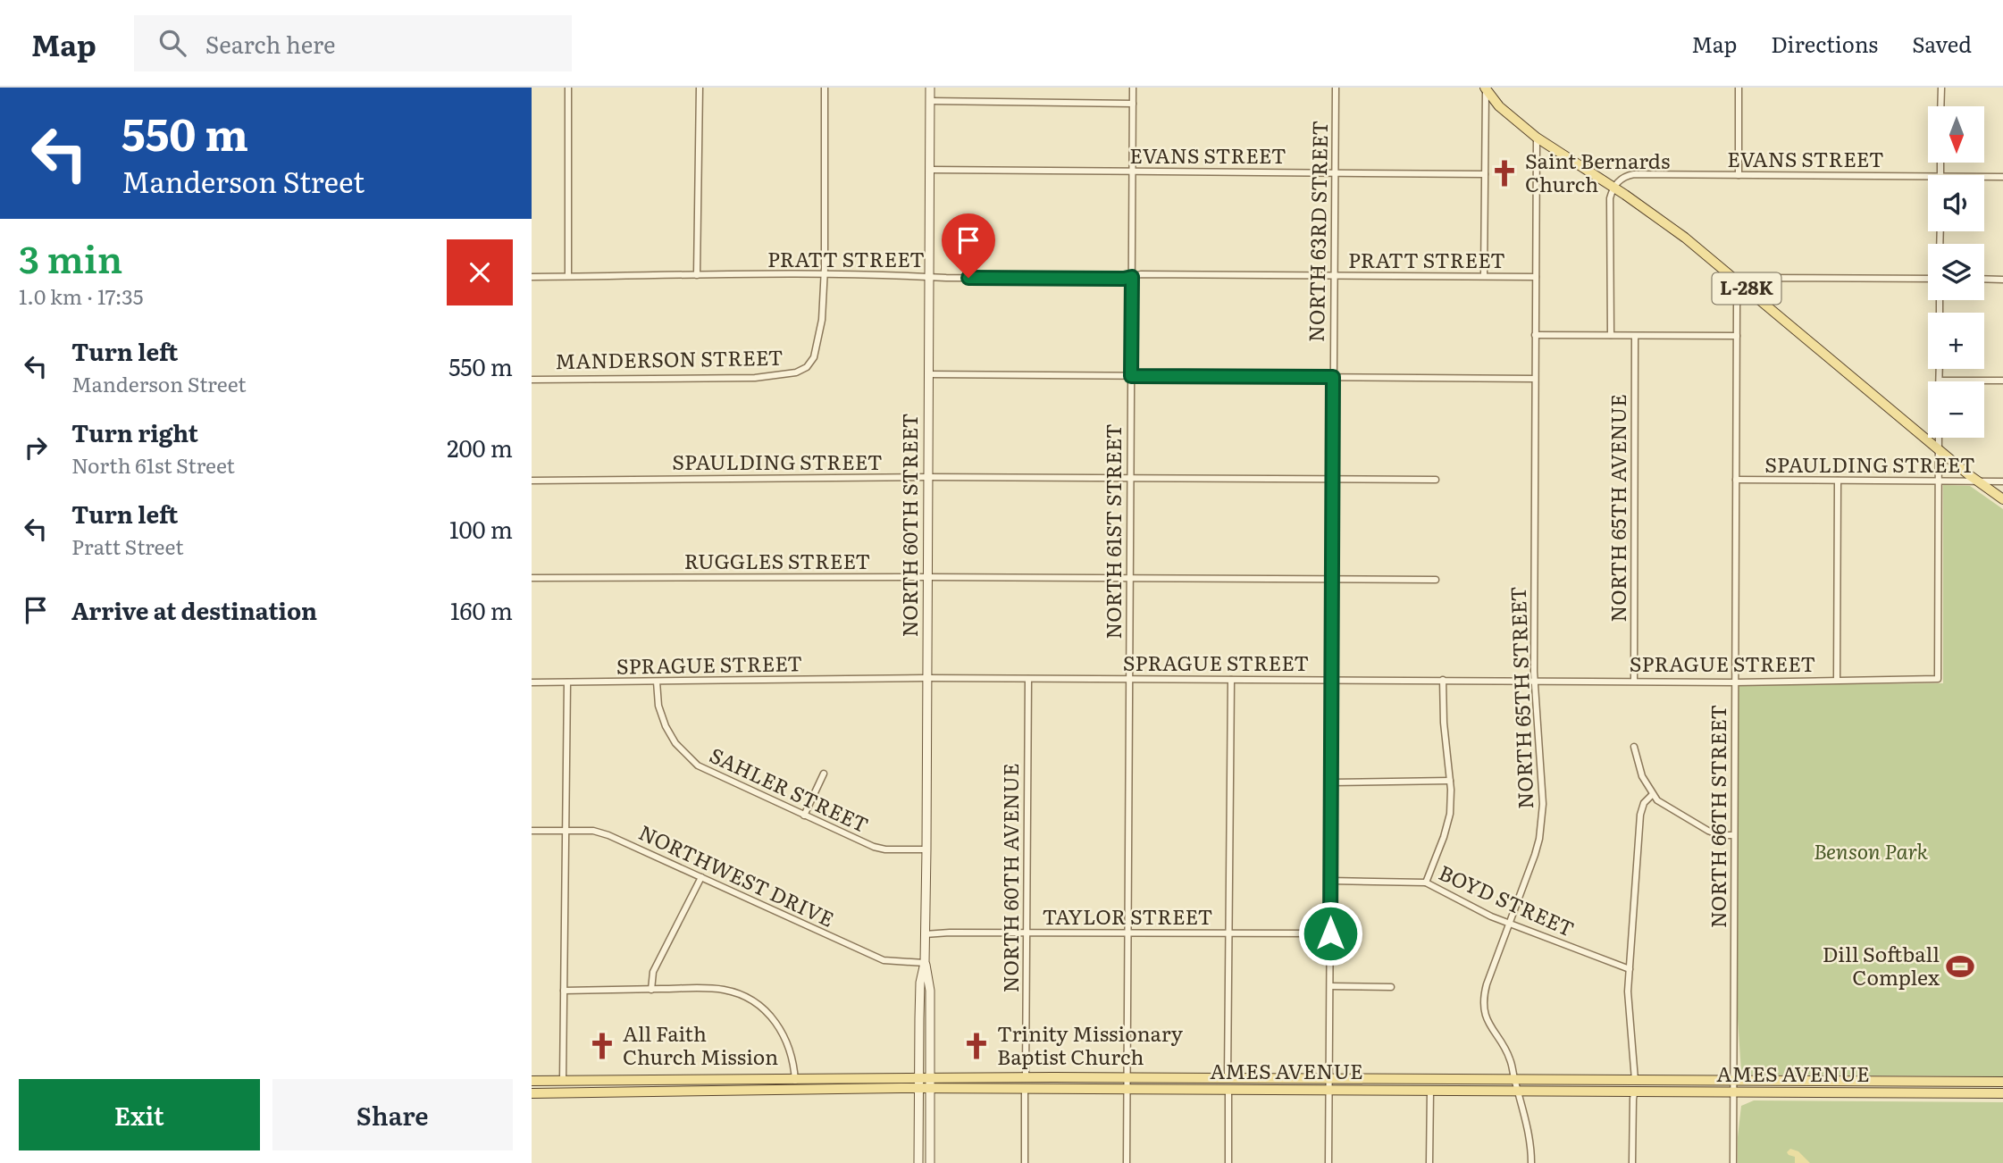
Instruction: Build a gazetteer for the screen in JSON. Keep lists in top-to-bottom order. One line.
{"streets":{"main road":["L-28K","NORTH 60TH STREET","AMES AVENUE"],"street":["EVANS STREET","NORTH 63RD STREET","PRATT STREET","MANDERSON STREET","SPAULDING STREET","NORTH 65TH AVENUE","NORTH 61ST STREET","RUGGLES STREET","SPRAGUE STREET","NORTH 65TH STREET","SAHLER STREET","NORTH 66TH STREET","NORTHWEST DRIVE","NORTH 60TH AVENUE","BOYD STREET","TAYLOR STREET"]},"crossings":[["EVANS STREET","NORTH 63RD STREET"],["EVANS STREET","L-28K"],["EVANS STREET","NORTH 60TH STREET"],["EVANS STREET","NORTH 61ST STREET"],["NORTH 63RD STREET","PRATT STREET"],["NORTH 63RD STREET","SPAULDING STREET"],["NORTH 63RD STREET","RUGGLES STREET"],["NORTH 63RD STREET","SPRAGUE STREET"],["NORTH 63RD STREET","BOYD STREET"],["NORTH 63RD STREET","TAYLOR STREET"],["NORTH 63RD STREET","AMES AVENUE"],["PRATT STREET","MANDERSON STREET"],["PRATT STREET","NORTH 60TH STREET"],["PRATT STREET","NORTH 61ST STREET"],["PRATT STREET","NORTH 65TH STREET"],["L-28K","SPAULDING STREET"],["L-28K","NORTH 65TH STREET"],["L-28K","NORTH 66TH STREET"],["SPAULDING STREET","NORTH 60TH STREET"],["SPAULDING STREET","NORTH 61ST STREET"],["SPAULDING STREET","SPRAGUE STREET"],["SPAULDING STREET","NORTH 66TH STREET"],["NORTH 65TH AVENUE","SPRAGUE STREET"],["NORTH 60TH STREET","RUGGLES STREET"],["NORTH 60TH STREET","SPRAGUE STREET"],["NORTH 60TH STREET","SAHLER STREET"],["NORTH 60TH STREET","NORTHWEST DRIVE"],["NORTH 60TH STREET","TAYLOR STREET"],["NORTH 60TH STREET","AMES AVENUE"],["NORTH 61ST STREET","RUGGLES STREET"],["NORTH 61ST STREET","SPRAGUE STREET"],["NORTH 61ST STREET","TAYLOR STREET"],["NORTH 61ST STREET","AMES AVENUE"],["SPRAGUE STREET","NORTH 65TH STREET"],["SPRAGUE STREET","SAHLER STREET"],["SPRAGUE STREET","NORTH 66TH STREET"],["SPRAGUE STREET","NORTH 60TH AVENUE"],["NORTH 65TH STREET","BOYD STREET"],["NORTH 65TH STREET","AMES AVENUE"],["NORTH 66TH STREET","AMES AVENUE"],["NORTH 60TH AVENUE","TAYLOR STREET"],["NORTH 60TH AVENUE","AMES AVENUE"]],"parks":["Benson Park"],"places":{"church":["Saint Bernards Church","All Faith Church Mission","Trinity Missionary Baptist Church"],"sports":["Dill Softball Complex"]},"north":"bottom","page":{"header":"Map","search":"Search here","nav":["Map","Directions","Saved"],"turn":["550 m","Manderson Street"],"map_buttons":["+","−"],"heading":["3 min","1.0 km · 17:35"],"list":[{"name":"Turn left","note":"Manderson Street","value":"550 m"},{"name":"Turn right","note":"North 61st Street","value":"200 m"},{"name":"Turn left","note":"Pratt Street","value":"100 m"},{"name":"Arrive at destination","value":"160 m"}],"buttons":["Exit","Share"]}}
